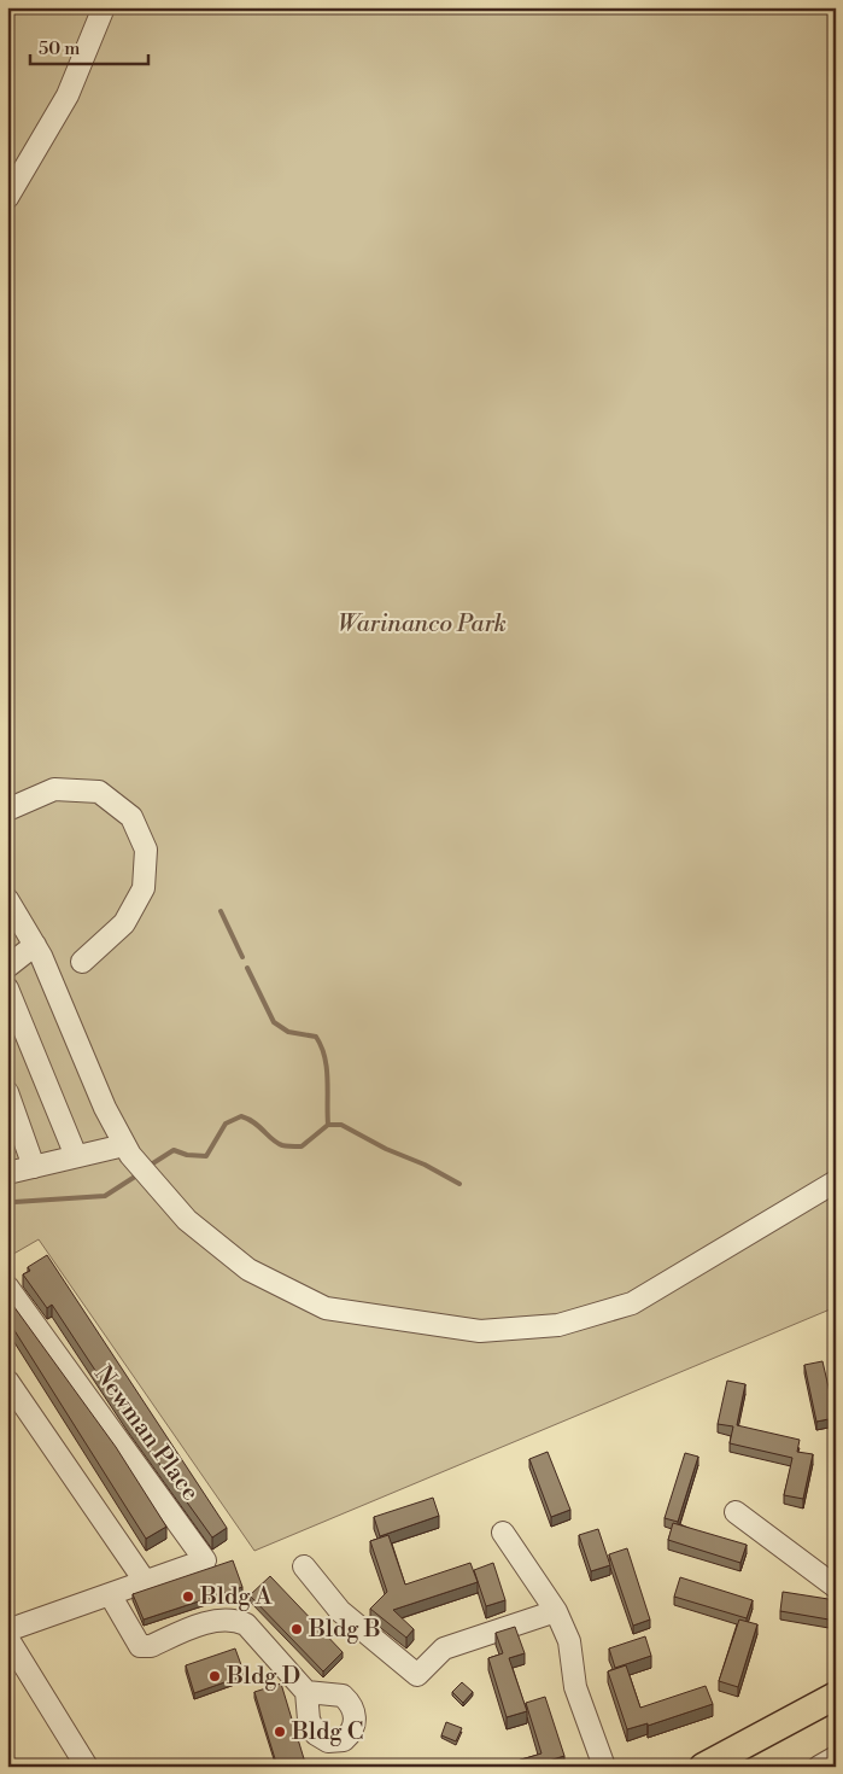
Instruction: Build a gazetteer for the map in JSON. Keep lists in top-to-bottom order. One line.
{"streets":{"street":["Newman Place"]},"parks":["Warinanco Park"],"places":["Bldg A","Bldg B","Bldg D","Bldg C"],"scale_bar":"50 m"}
